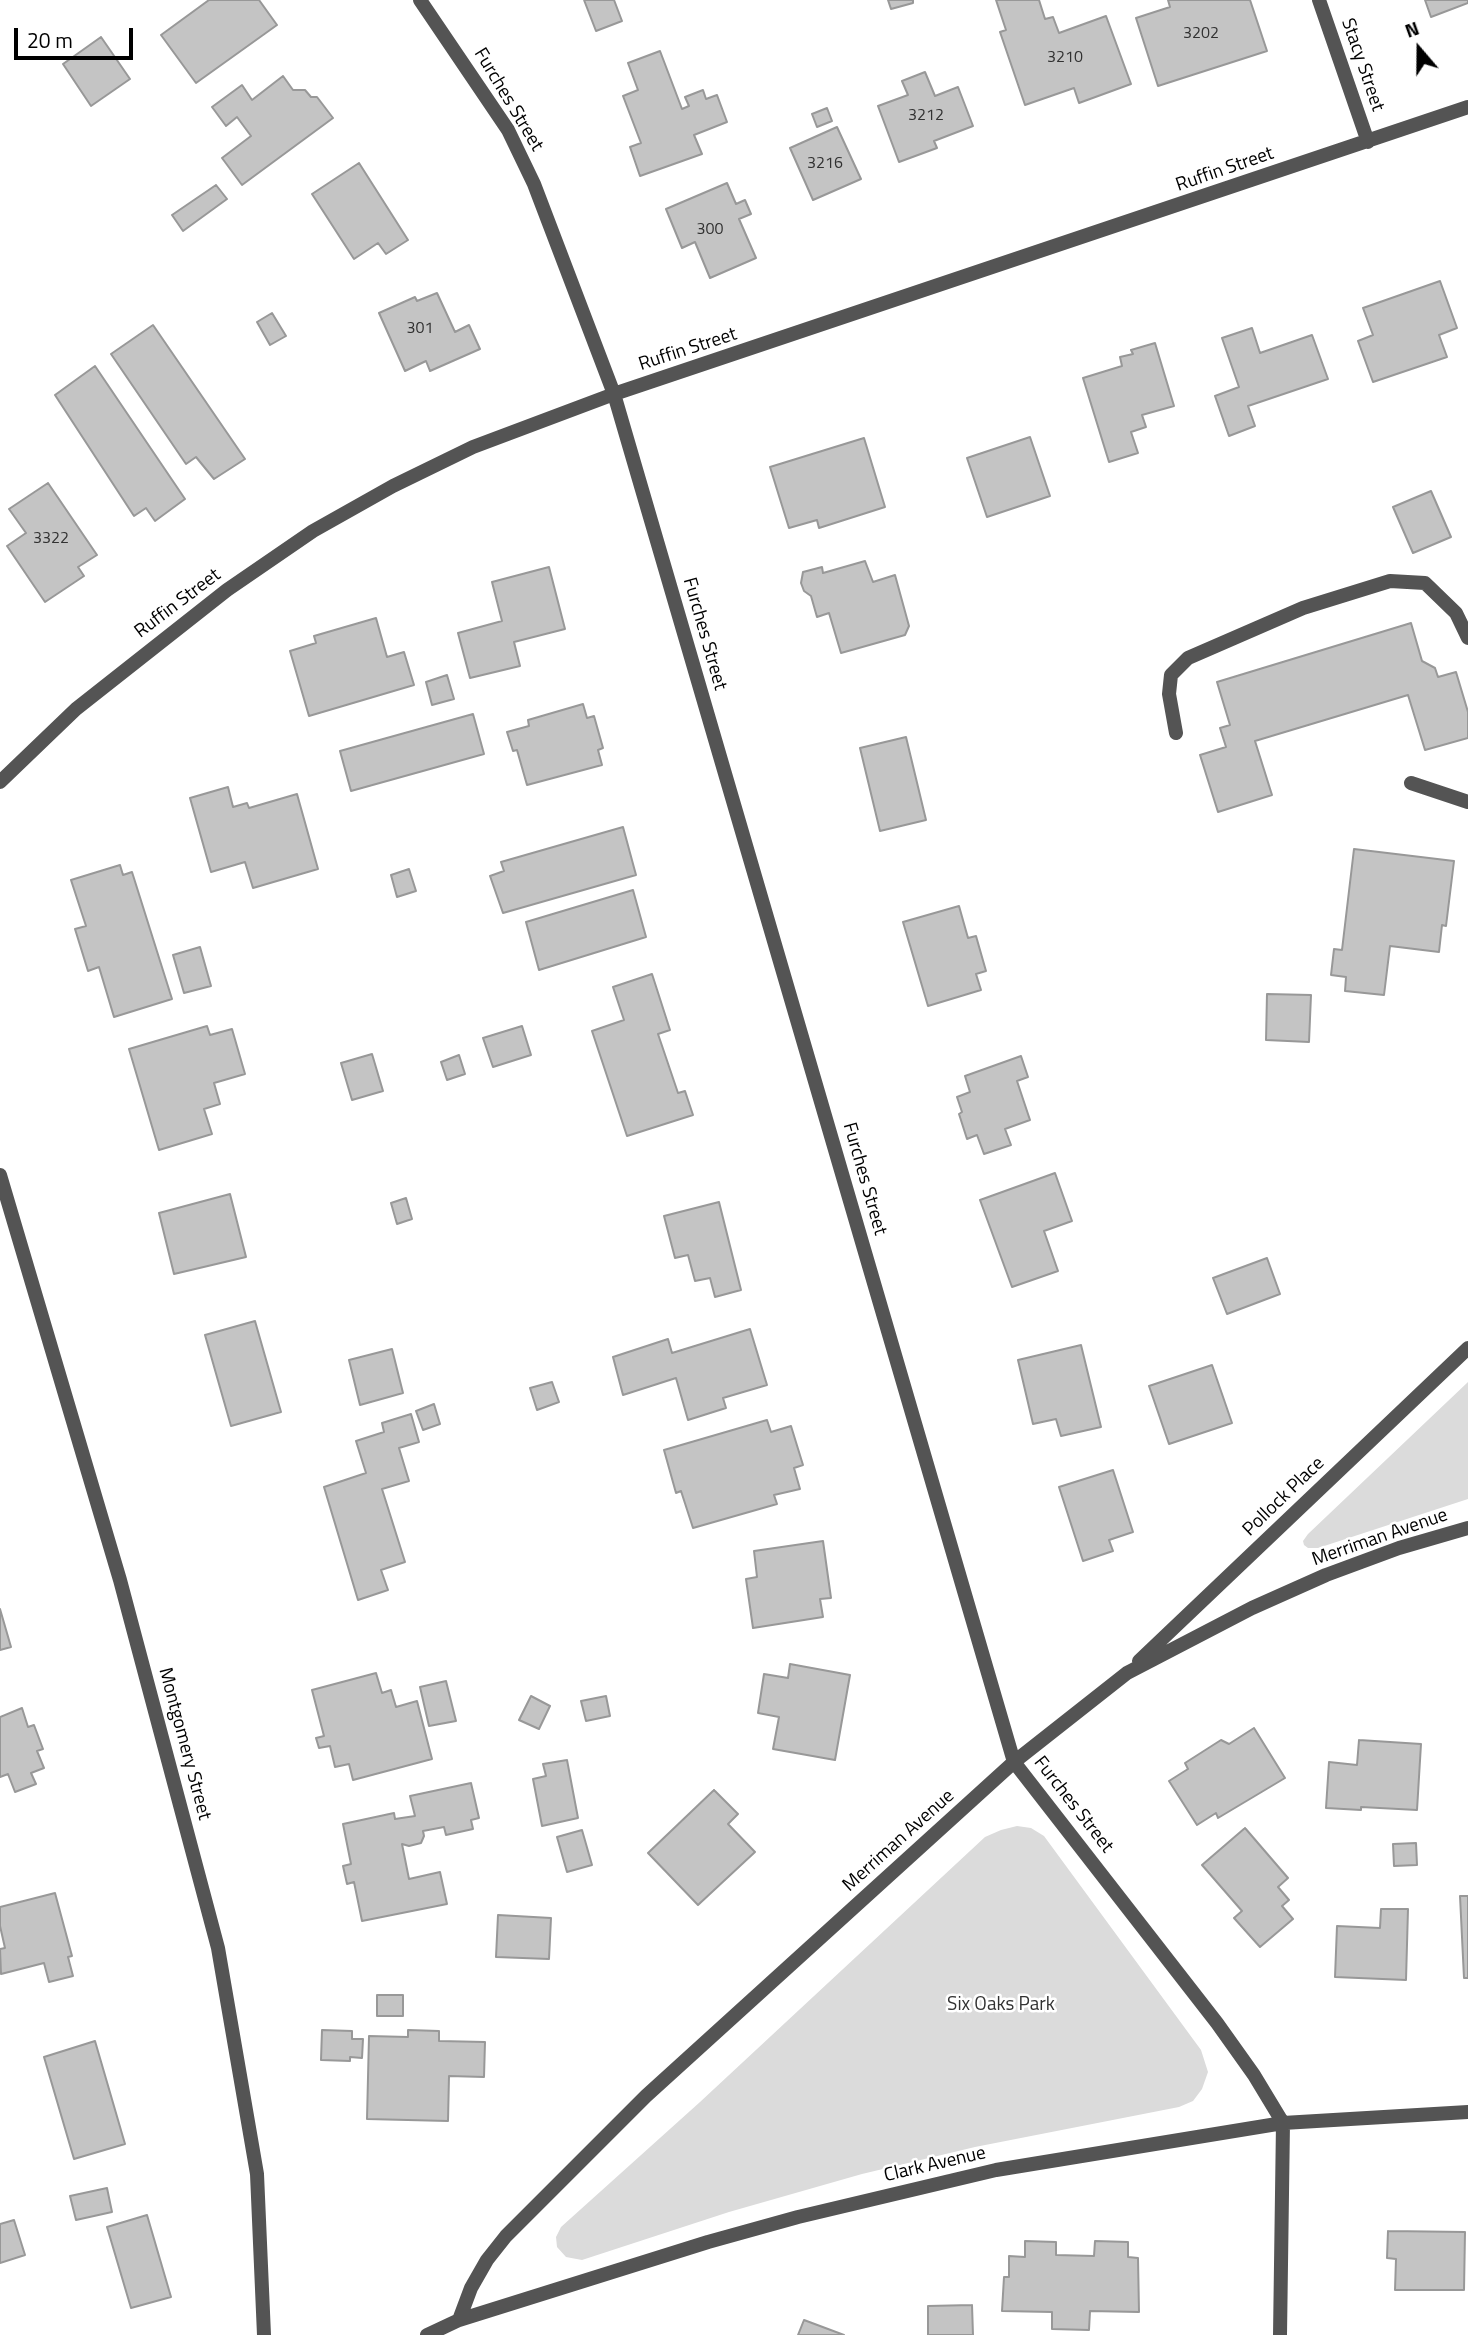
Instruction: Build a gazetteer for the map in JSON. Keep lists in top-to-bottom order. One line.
{"streets":{"street":["Stacy Street","Furches Street","Ruffin Street","Pollock Place","Merriman Avenue","Montgomery Street","Clark Avenue"]},"crossings":[["Stacy Street","Ruffin Street"],["Furches Street","Ruffin Street"],["Furches Street","Merriman Avenue"],["Furches Street","Clark Avenue"],["Pollock Place","Merriman Avenue"],["Merriman Avenue","Clark Avenue"]],"parks":["Six Oaks Park"],"house_numbers":["3202","3210","3212","3216","300","301","3322"],"scale_bar":"20 m","north":"top"}
